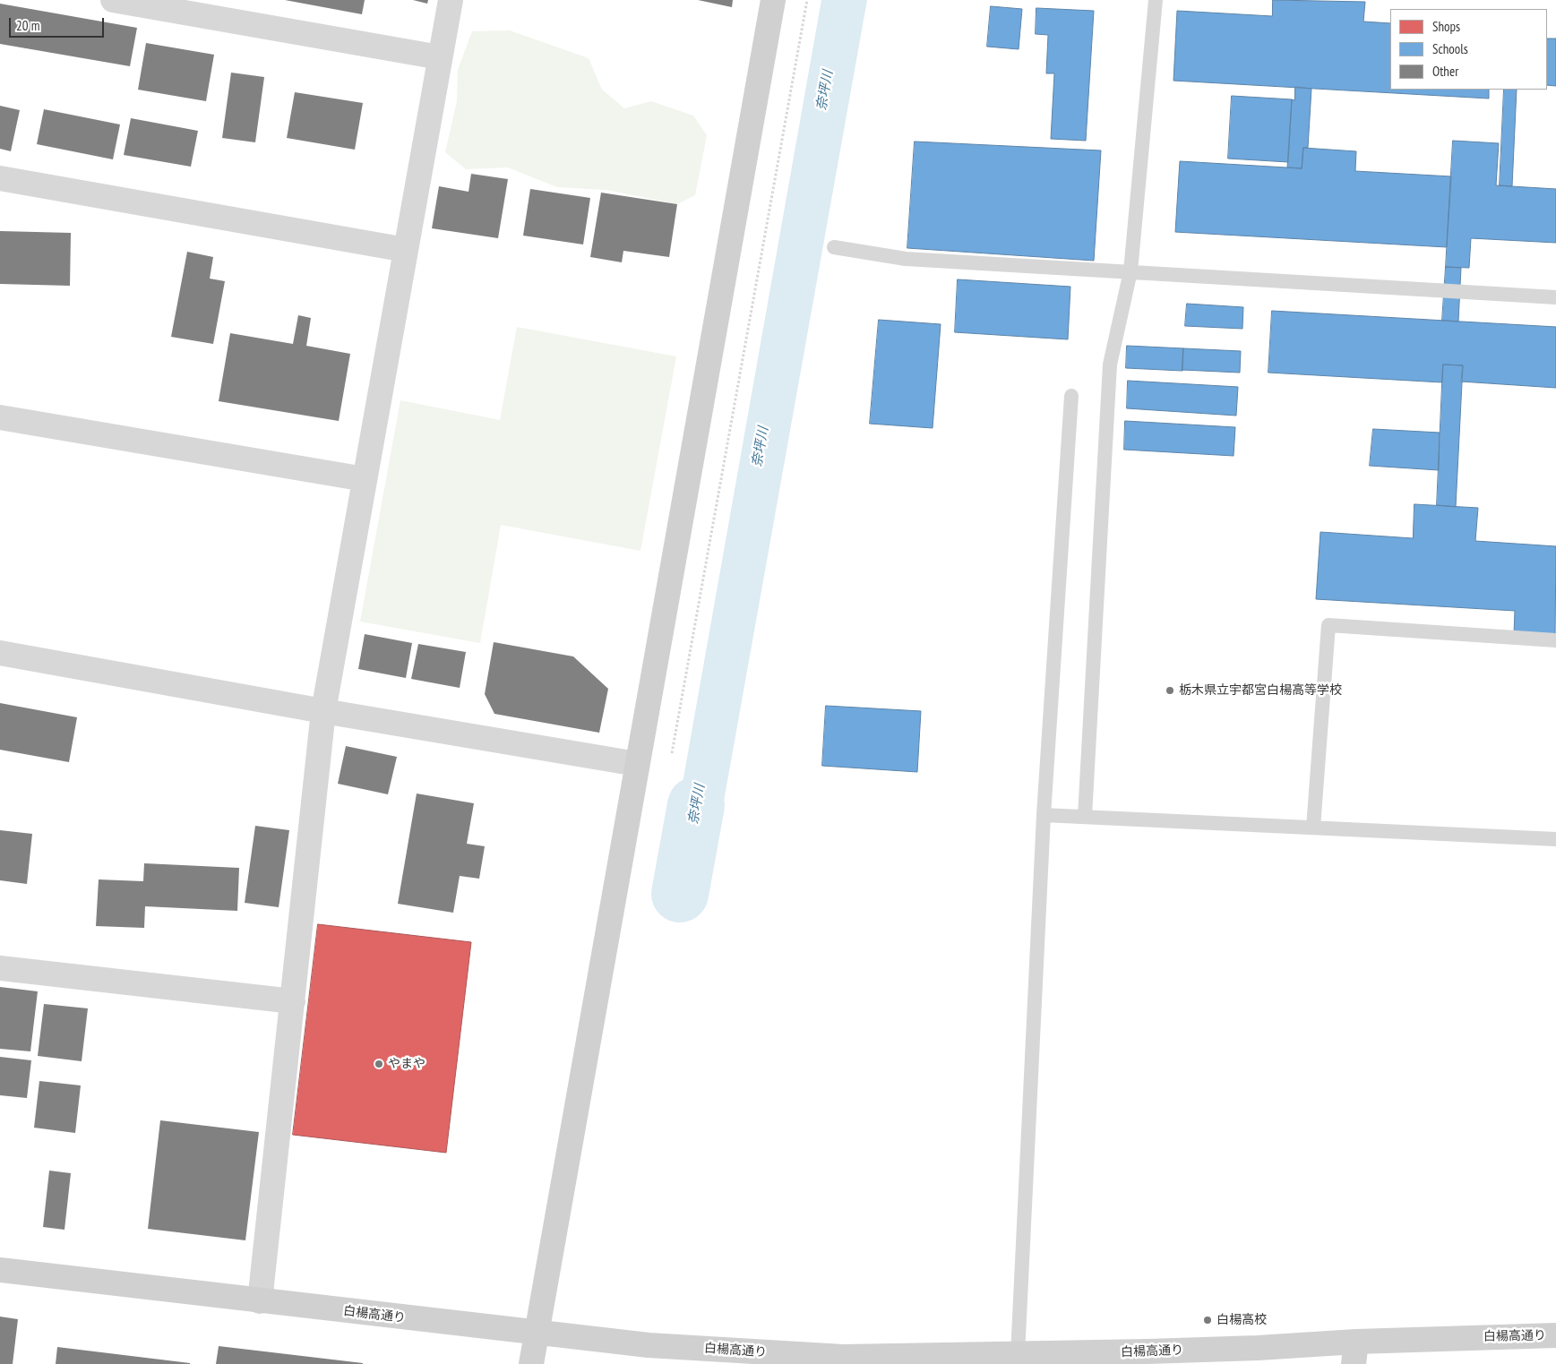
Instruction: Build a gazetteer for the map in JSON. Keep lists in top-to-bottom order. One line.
{"streets":{"street":["白楊高通り"]},"water":["奈坪川"],"places":["栃木県立宇都宮白楊高等学校","やまや","白楊高校"],"legend":["Shops","Schools","Other"],"scale_bar":"20 m"}
